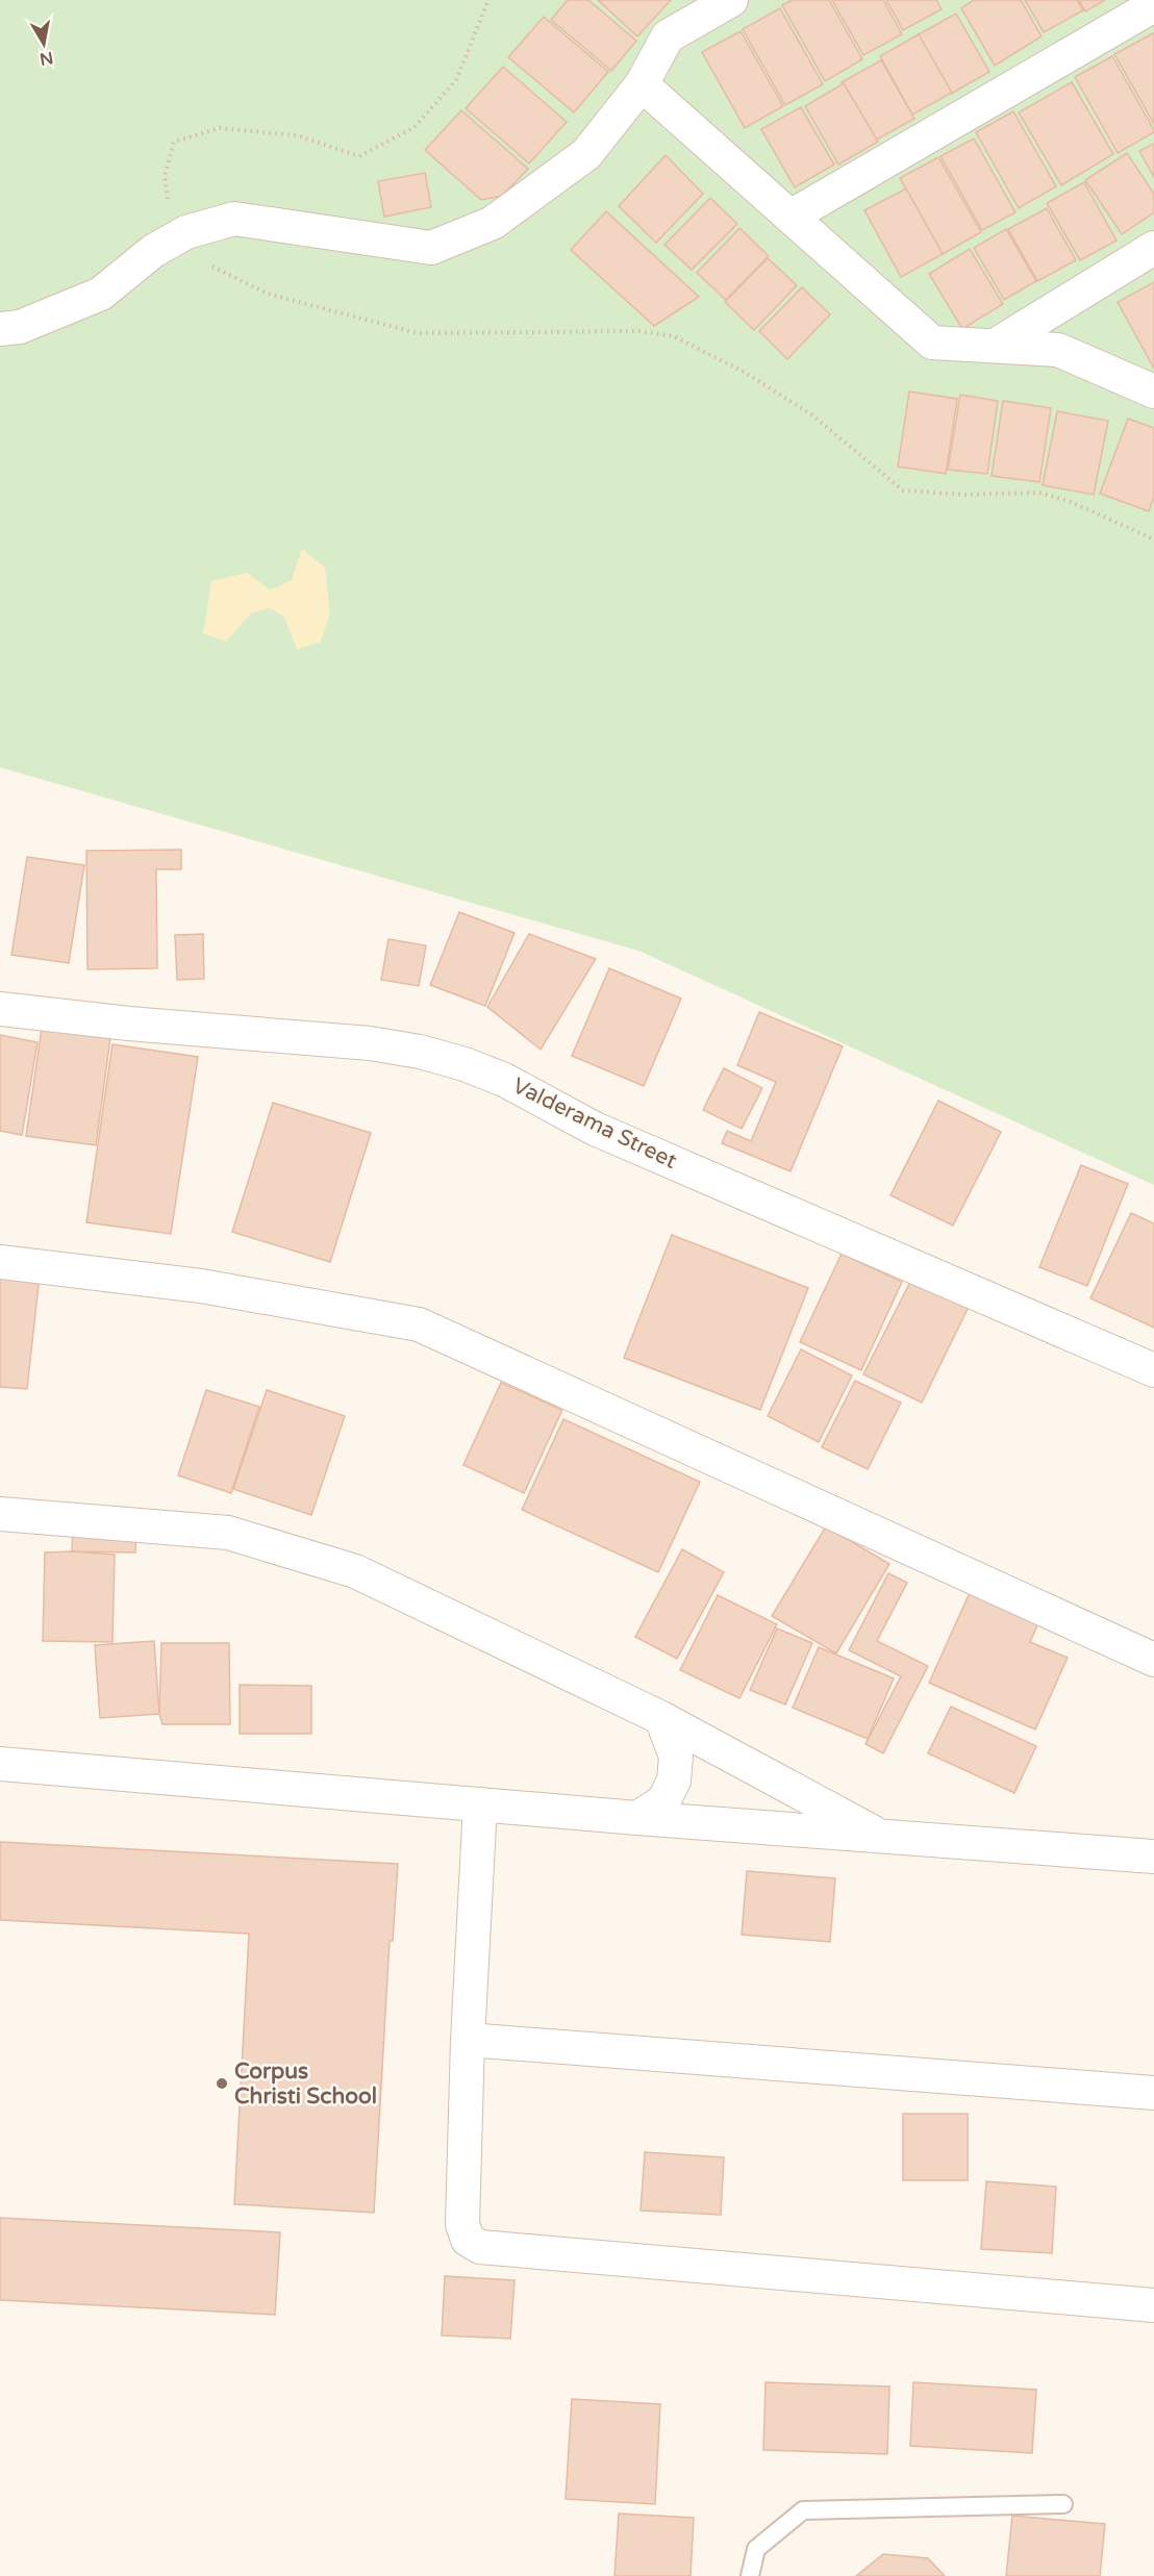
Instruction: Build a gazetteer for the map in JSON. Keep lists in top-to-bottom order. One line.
{"streets":{"street":["Valderama Street"]},"places":["Corpus Christi School"],"north":"bottom"}
